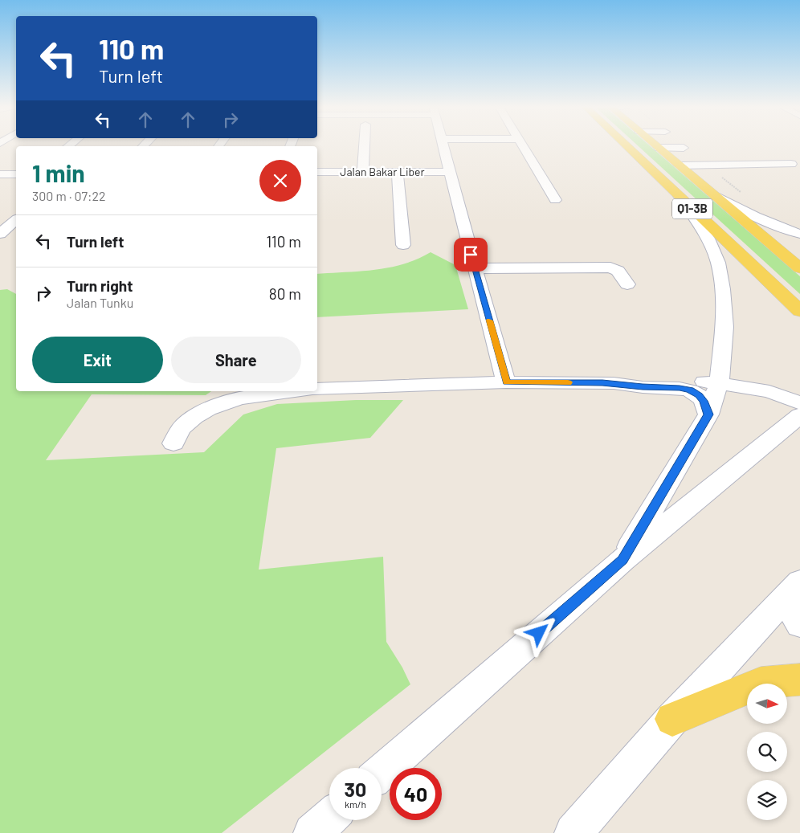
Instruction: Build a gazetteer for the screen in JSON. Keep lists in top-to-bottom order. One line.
{"streets":{"main road":["Q1-3B"],"street":["Jalan Bakar Liber"]},"north":"right","page":{"turn":["110 m","Turn left"],"heading":["1 min","300 m · 07:22"],"list":[{"name":"Turn left","value":"110 m"},{"name":"Turn right","note":"Jalan Tunku","value":"80 m"}],"buttons":["Exit","Share"],"speed":"30 km/h","limit":"40"}}
